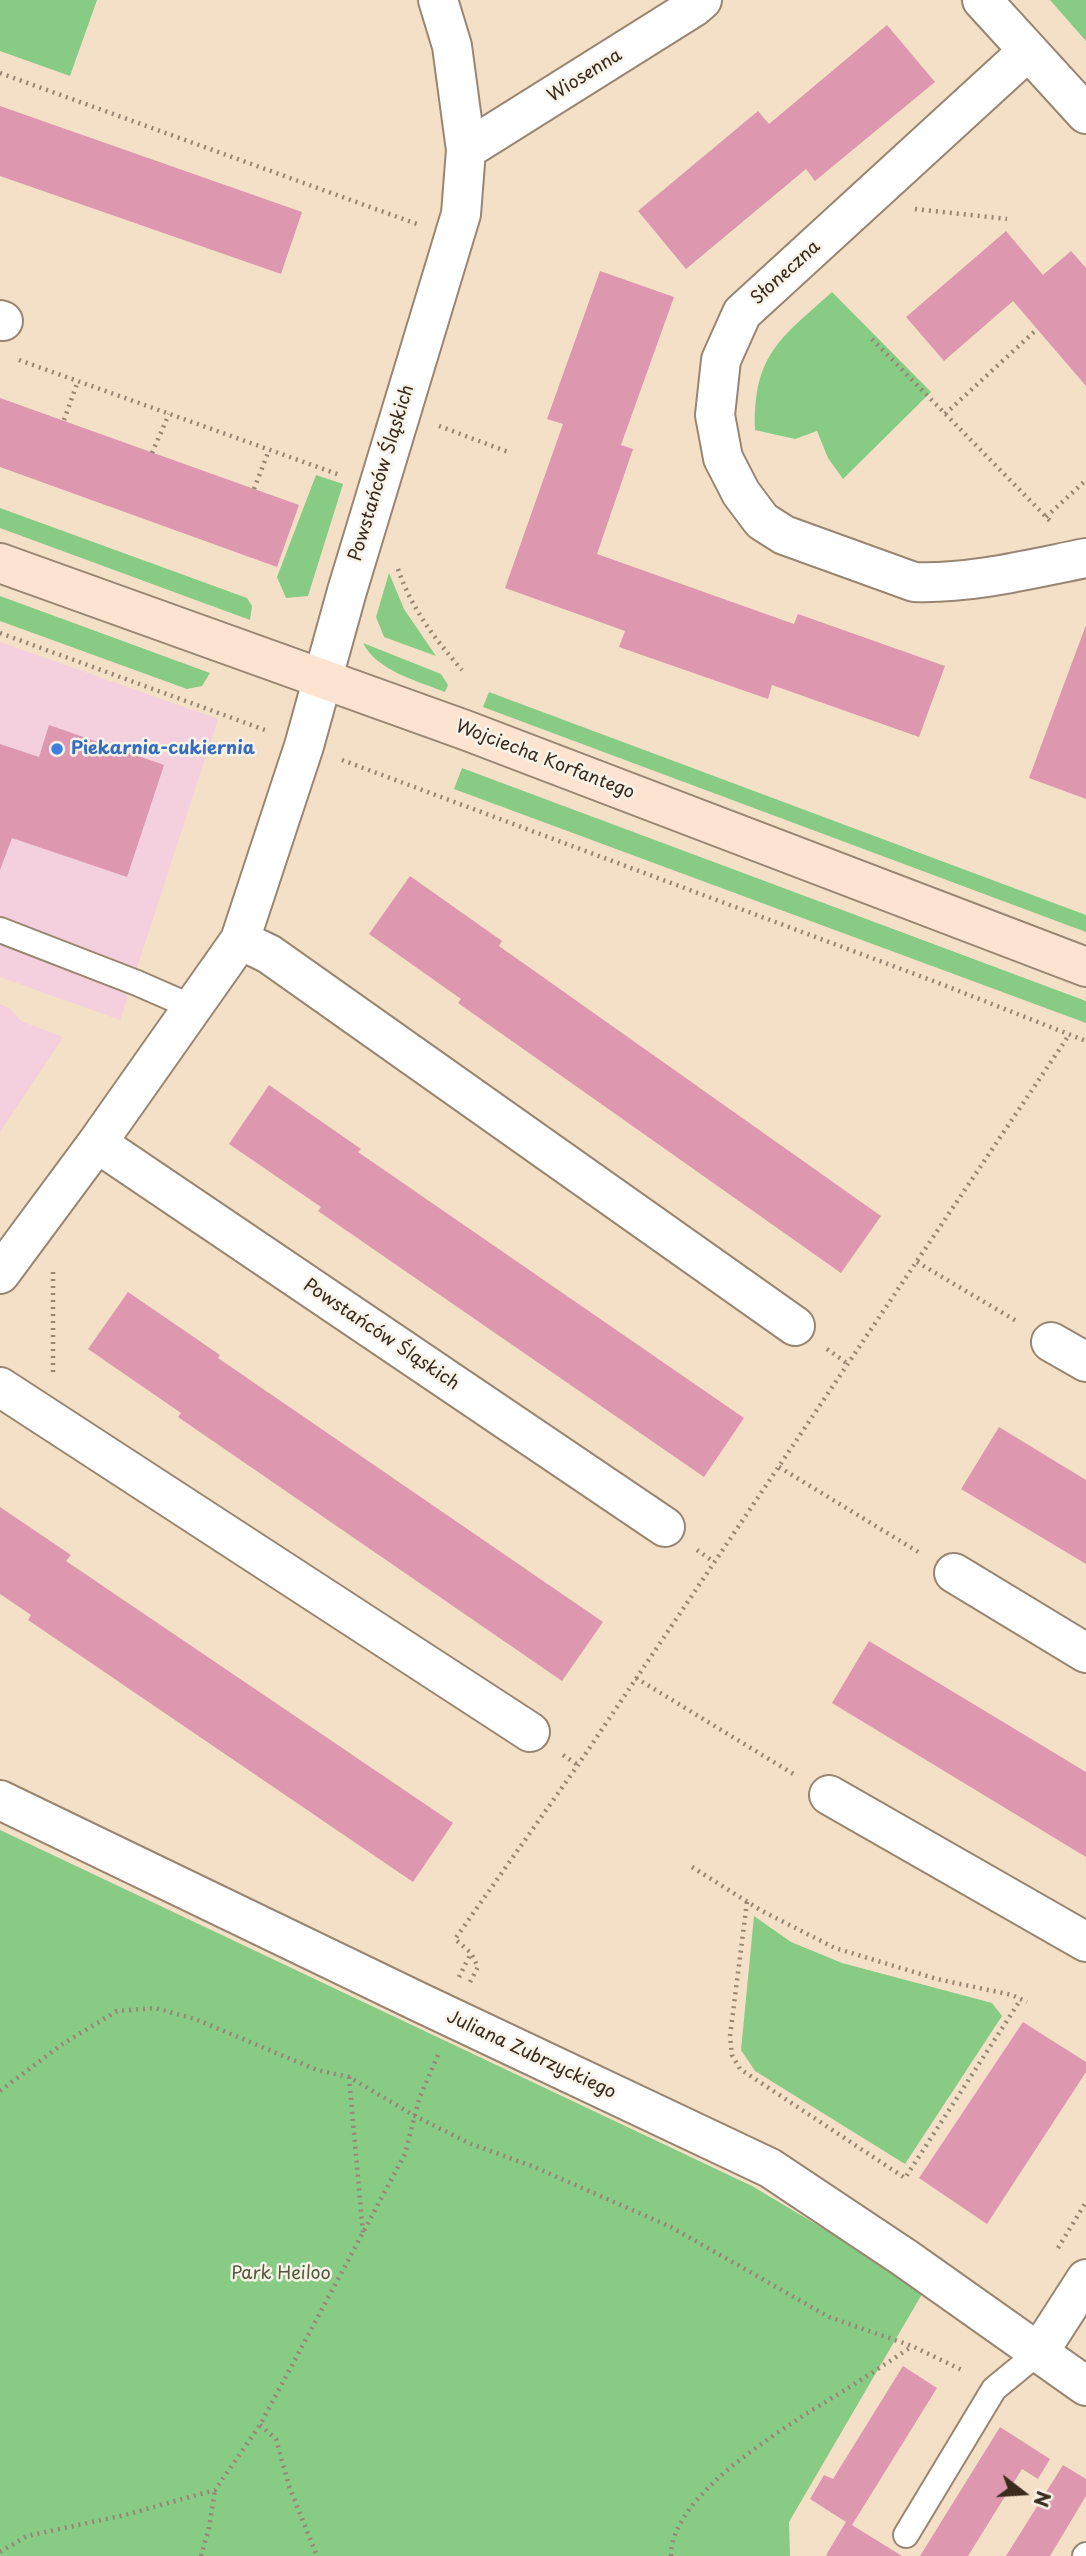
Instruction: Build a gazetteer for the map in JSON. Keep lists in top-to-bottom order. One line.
{"streets":{"street":["Wiosenna","Słoneczna","Powstańców Śląskich","Wojciecha Korfantego","Juliana Zubrzyckiego"]},"crossings":[["Wiosenna","Powstańców Śląskich"],["Powstańców Śląskich","Wojciecha Korfantego"]],"parks":["Park Heiloo"],"places":["Piekarnia-cukiernia"],"north":"right"}
